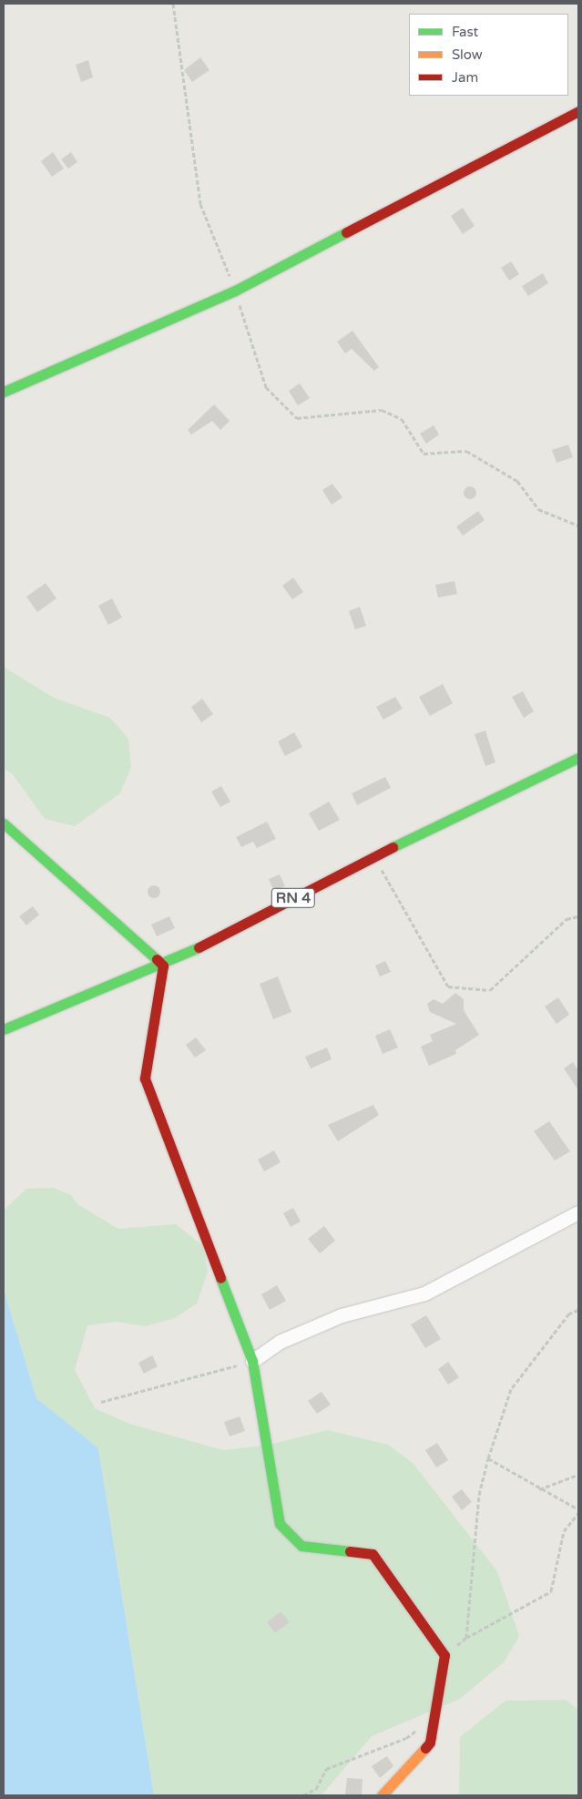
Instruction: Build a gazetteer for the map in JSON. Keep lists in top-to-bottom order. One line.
{"streets":{"street":["RN 4"]},"legend":["Fast","Slow","Jam"]}
